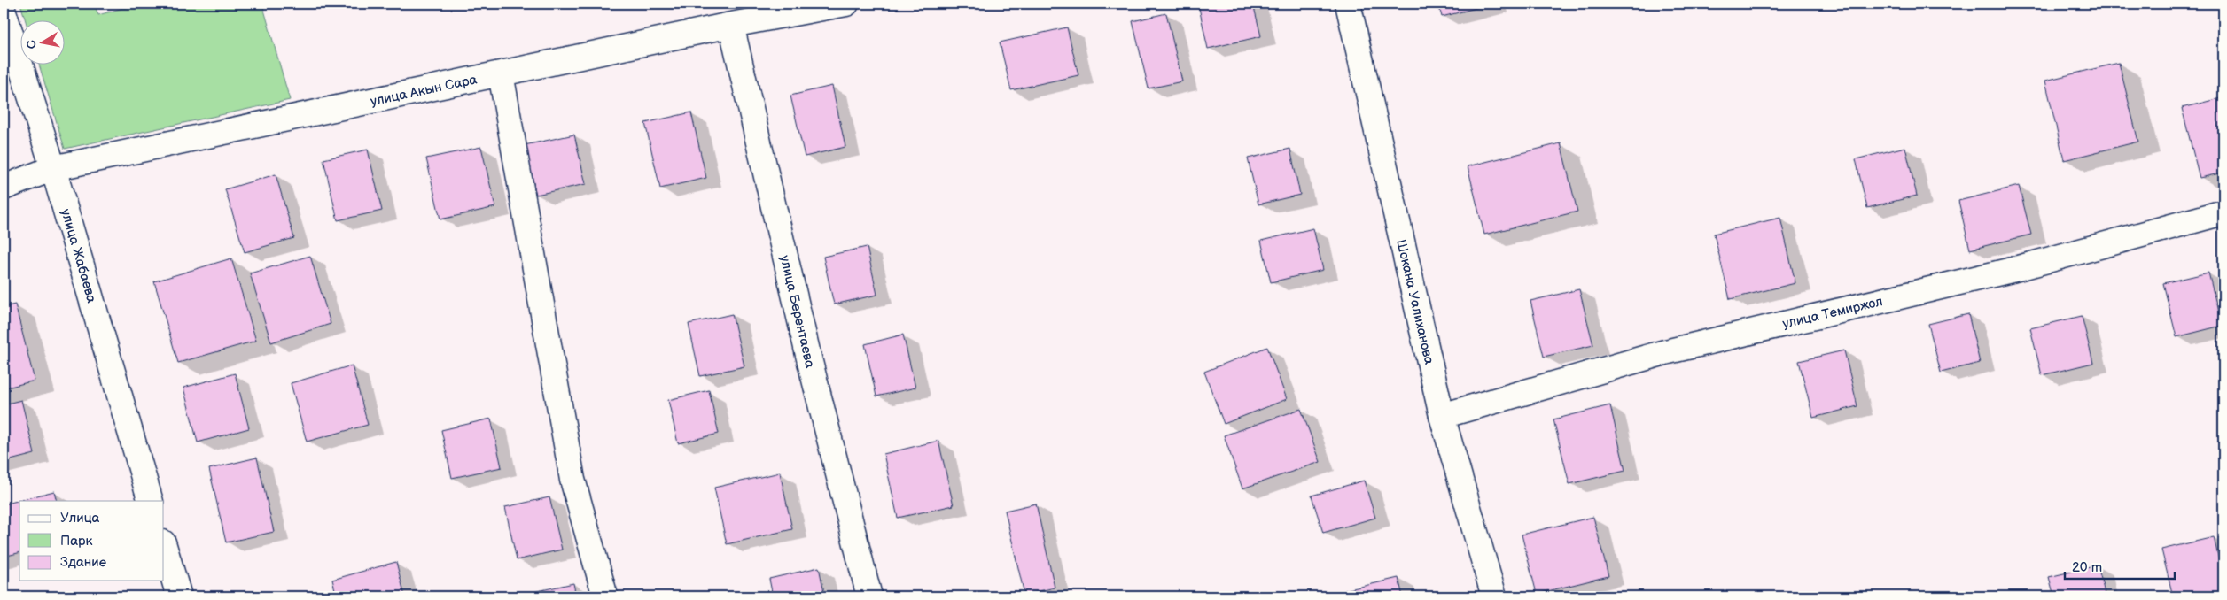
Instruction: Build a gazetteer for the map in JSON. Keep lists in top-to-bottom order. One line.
{"streets":{"street":["улица Акын Сара","улица Жабаева","Шокана Уалиханова","улица Берентаева","улица Темиржол"]},"crossings":[["улица Акын Сара","улица Жабаева"],["улица Акын Сара","улица Берентаева"],["Шокана Уалиханова","улица Темиржол"]],"legend":["Улица","Парк","Здание"],"scale_bar":"20 m","north":"left"}
